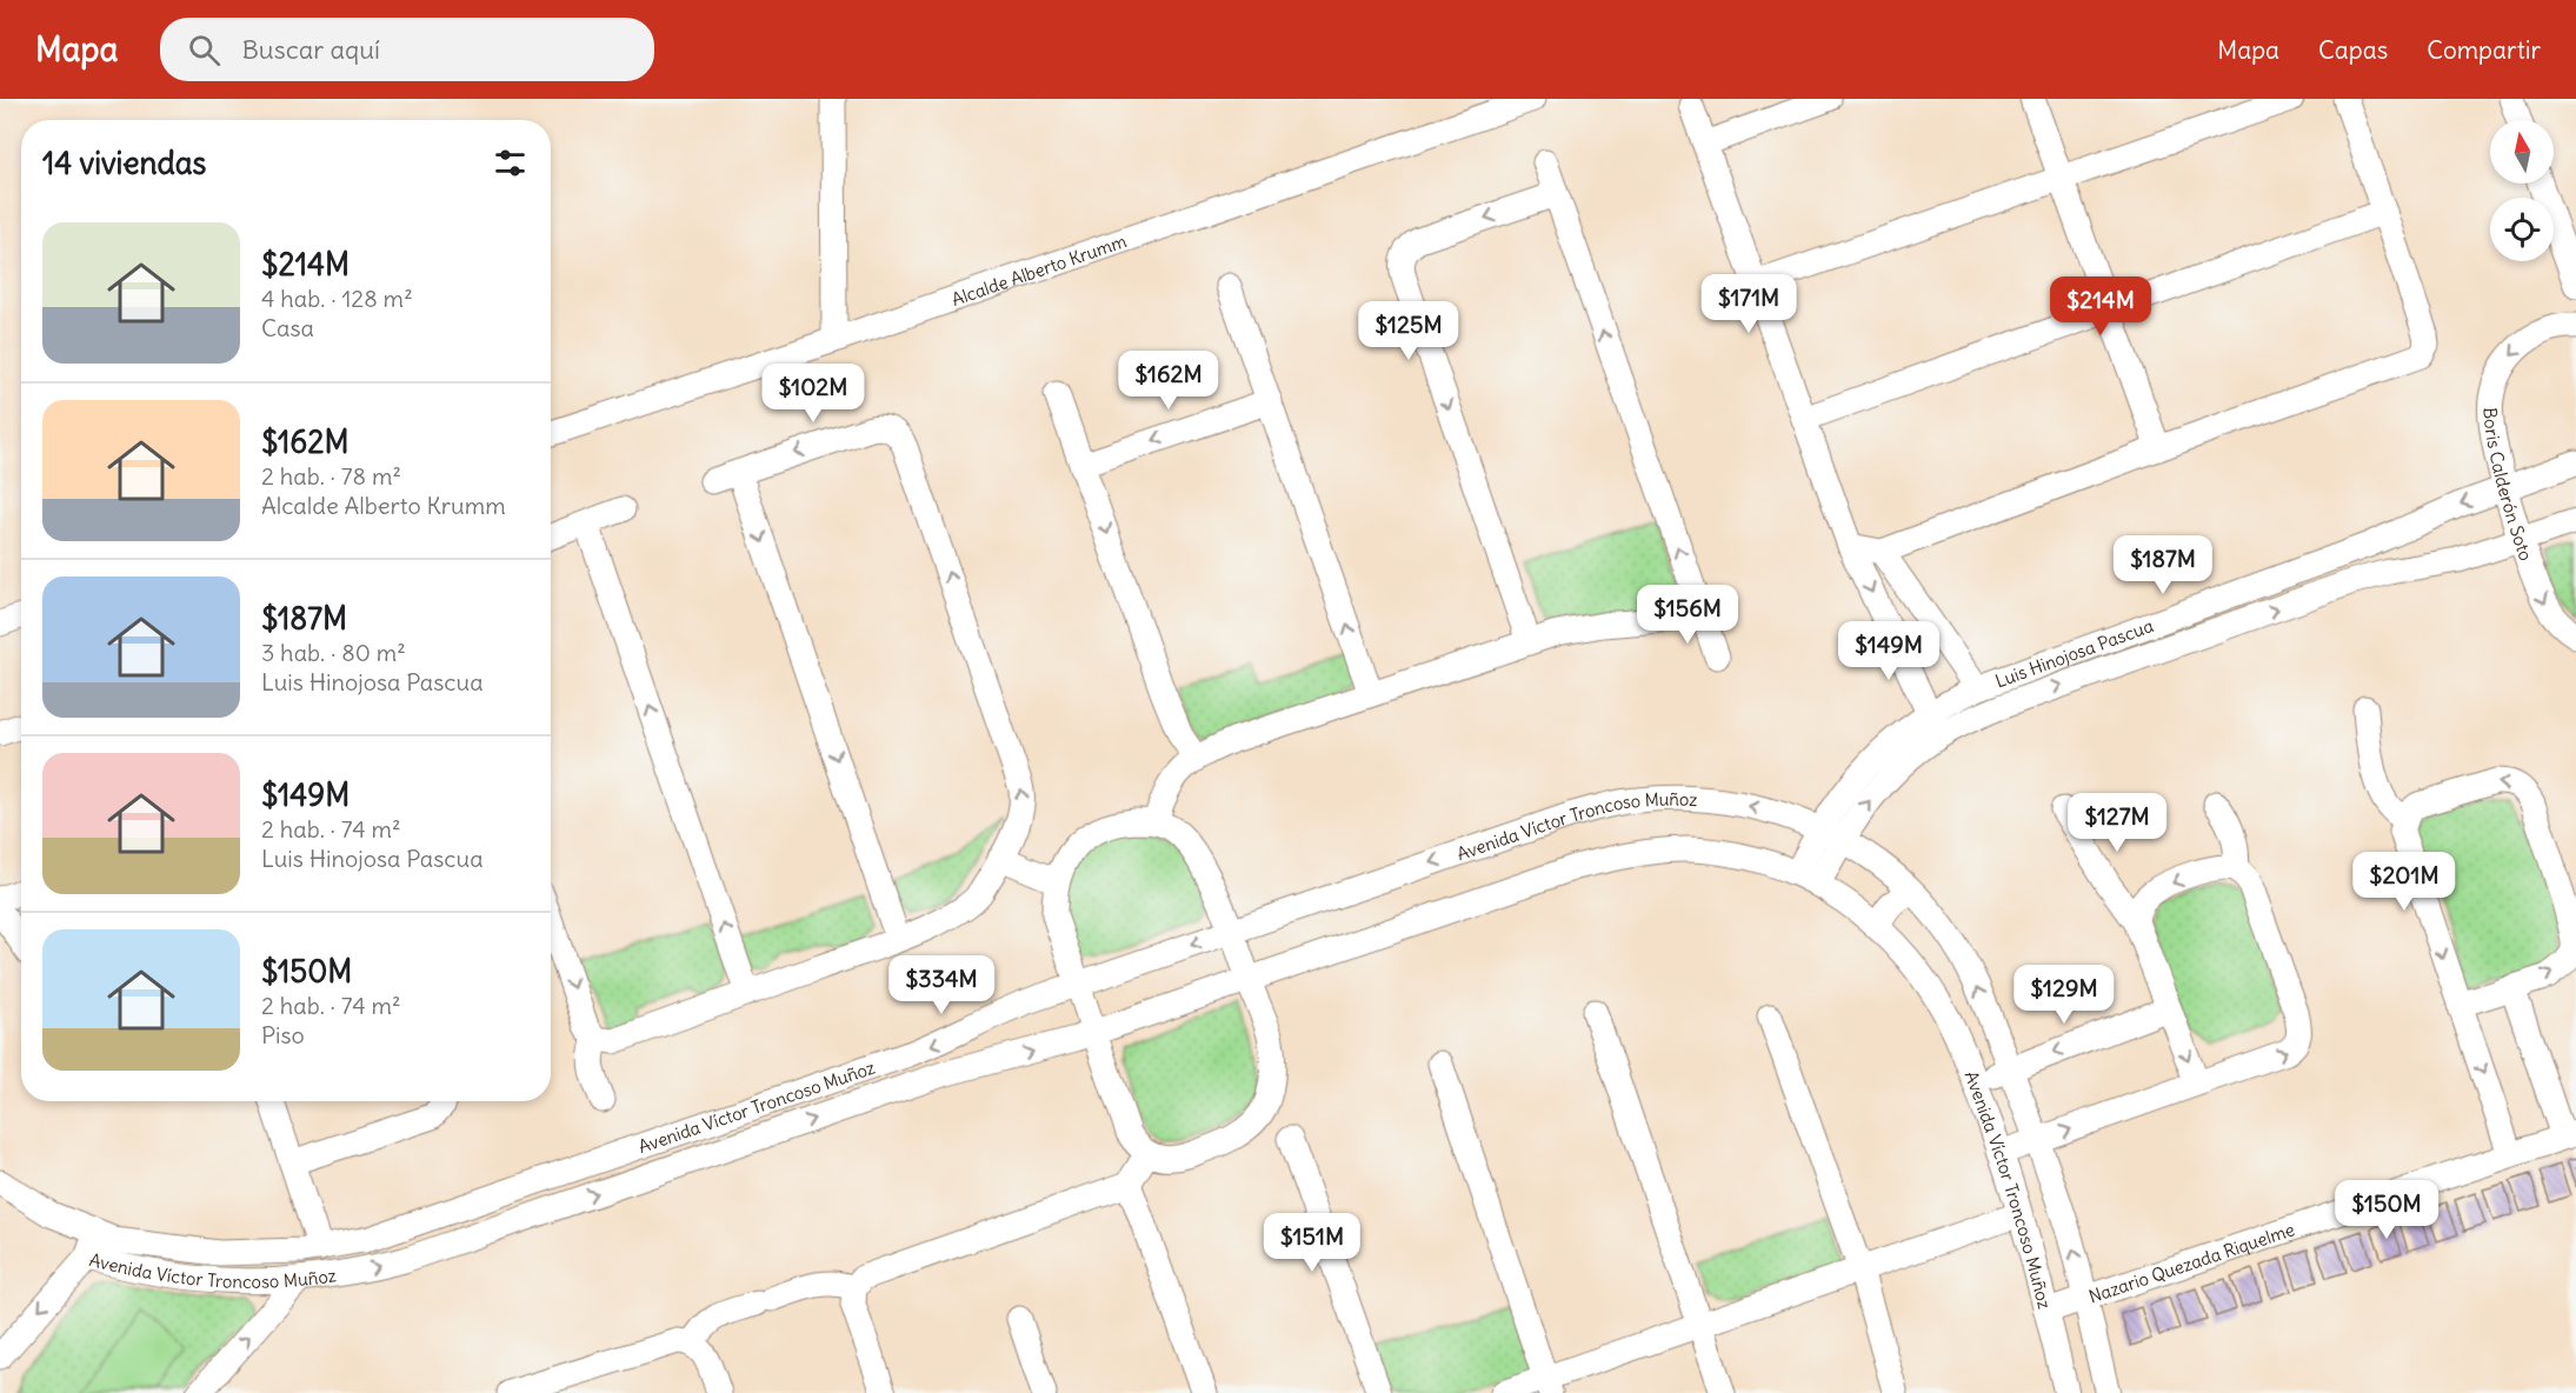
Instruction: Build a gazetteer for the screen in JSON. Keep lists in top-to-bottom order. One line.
{"streets":{"street":["Alcalde Alberto Krumm","Boris Calderón Soto","Luis Hinojosa Pascua","Avenida Víctor Troncoso Muñoz","Nazario Quezada Riquelme"]},"crossings":[["Boris Calderón Soto","Luis Hinojosa Pascua"],["Luis Hinojosa Pascua","Avenida Víctor Troncoso Muñoz"],["Avenida Víctor Troncoso Muñoz","Nazario Quezada Riquelme"]],"north":"top","page":{"header":"Mapa","search":"Buscar aquí","nav":["Mapa","Capas","Compartir"],"heading":"14 viviendas","list":[{"name":"$214M","note":"4 hab. · 128 m² · Casa"},{"name":"$162M","note":"2 hab. · 78 m² · Alcalde Alberto Krumm"},{"name":"$187M","note":"3 hab. · 80 m² · Luis Hinojosa Pascua"},{"name":"$149M","note":"2 hab. · 74 m² · Luis Hinojosa Pascua"},{"name":"$150M","note":"2 hab. · 74 m² · Piso"}],"price":["$171M","$214M","$125M","$162M","$102M","$187M","$156M","$149M","$127M","$201M","$334M","$129M","$150M","$151M"]}}
